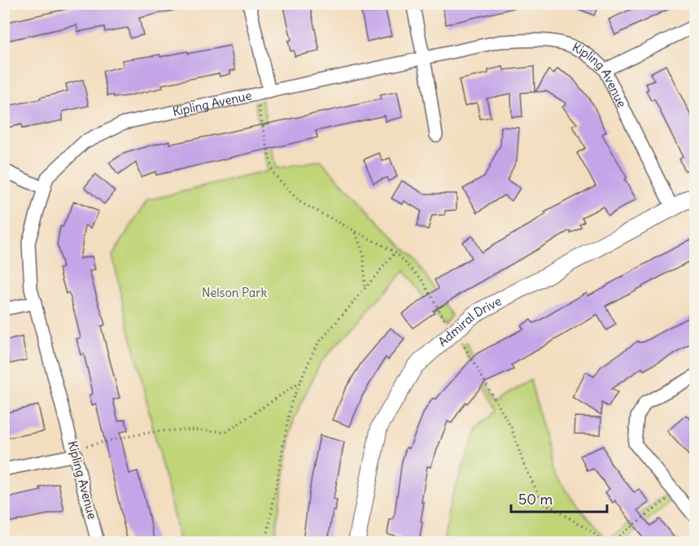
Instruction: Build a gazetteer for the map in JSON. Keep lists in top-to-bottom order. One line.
{"streets":{"street":["Kipling Avenue","Admiral Drive"]},"crossings":[["Kipling Avenue","Admiral Drive"]],"parks":["Nelson Park"],"scale_bar":"50 m"}
